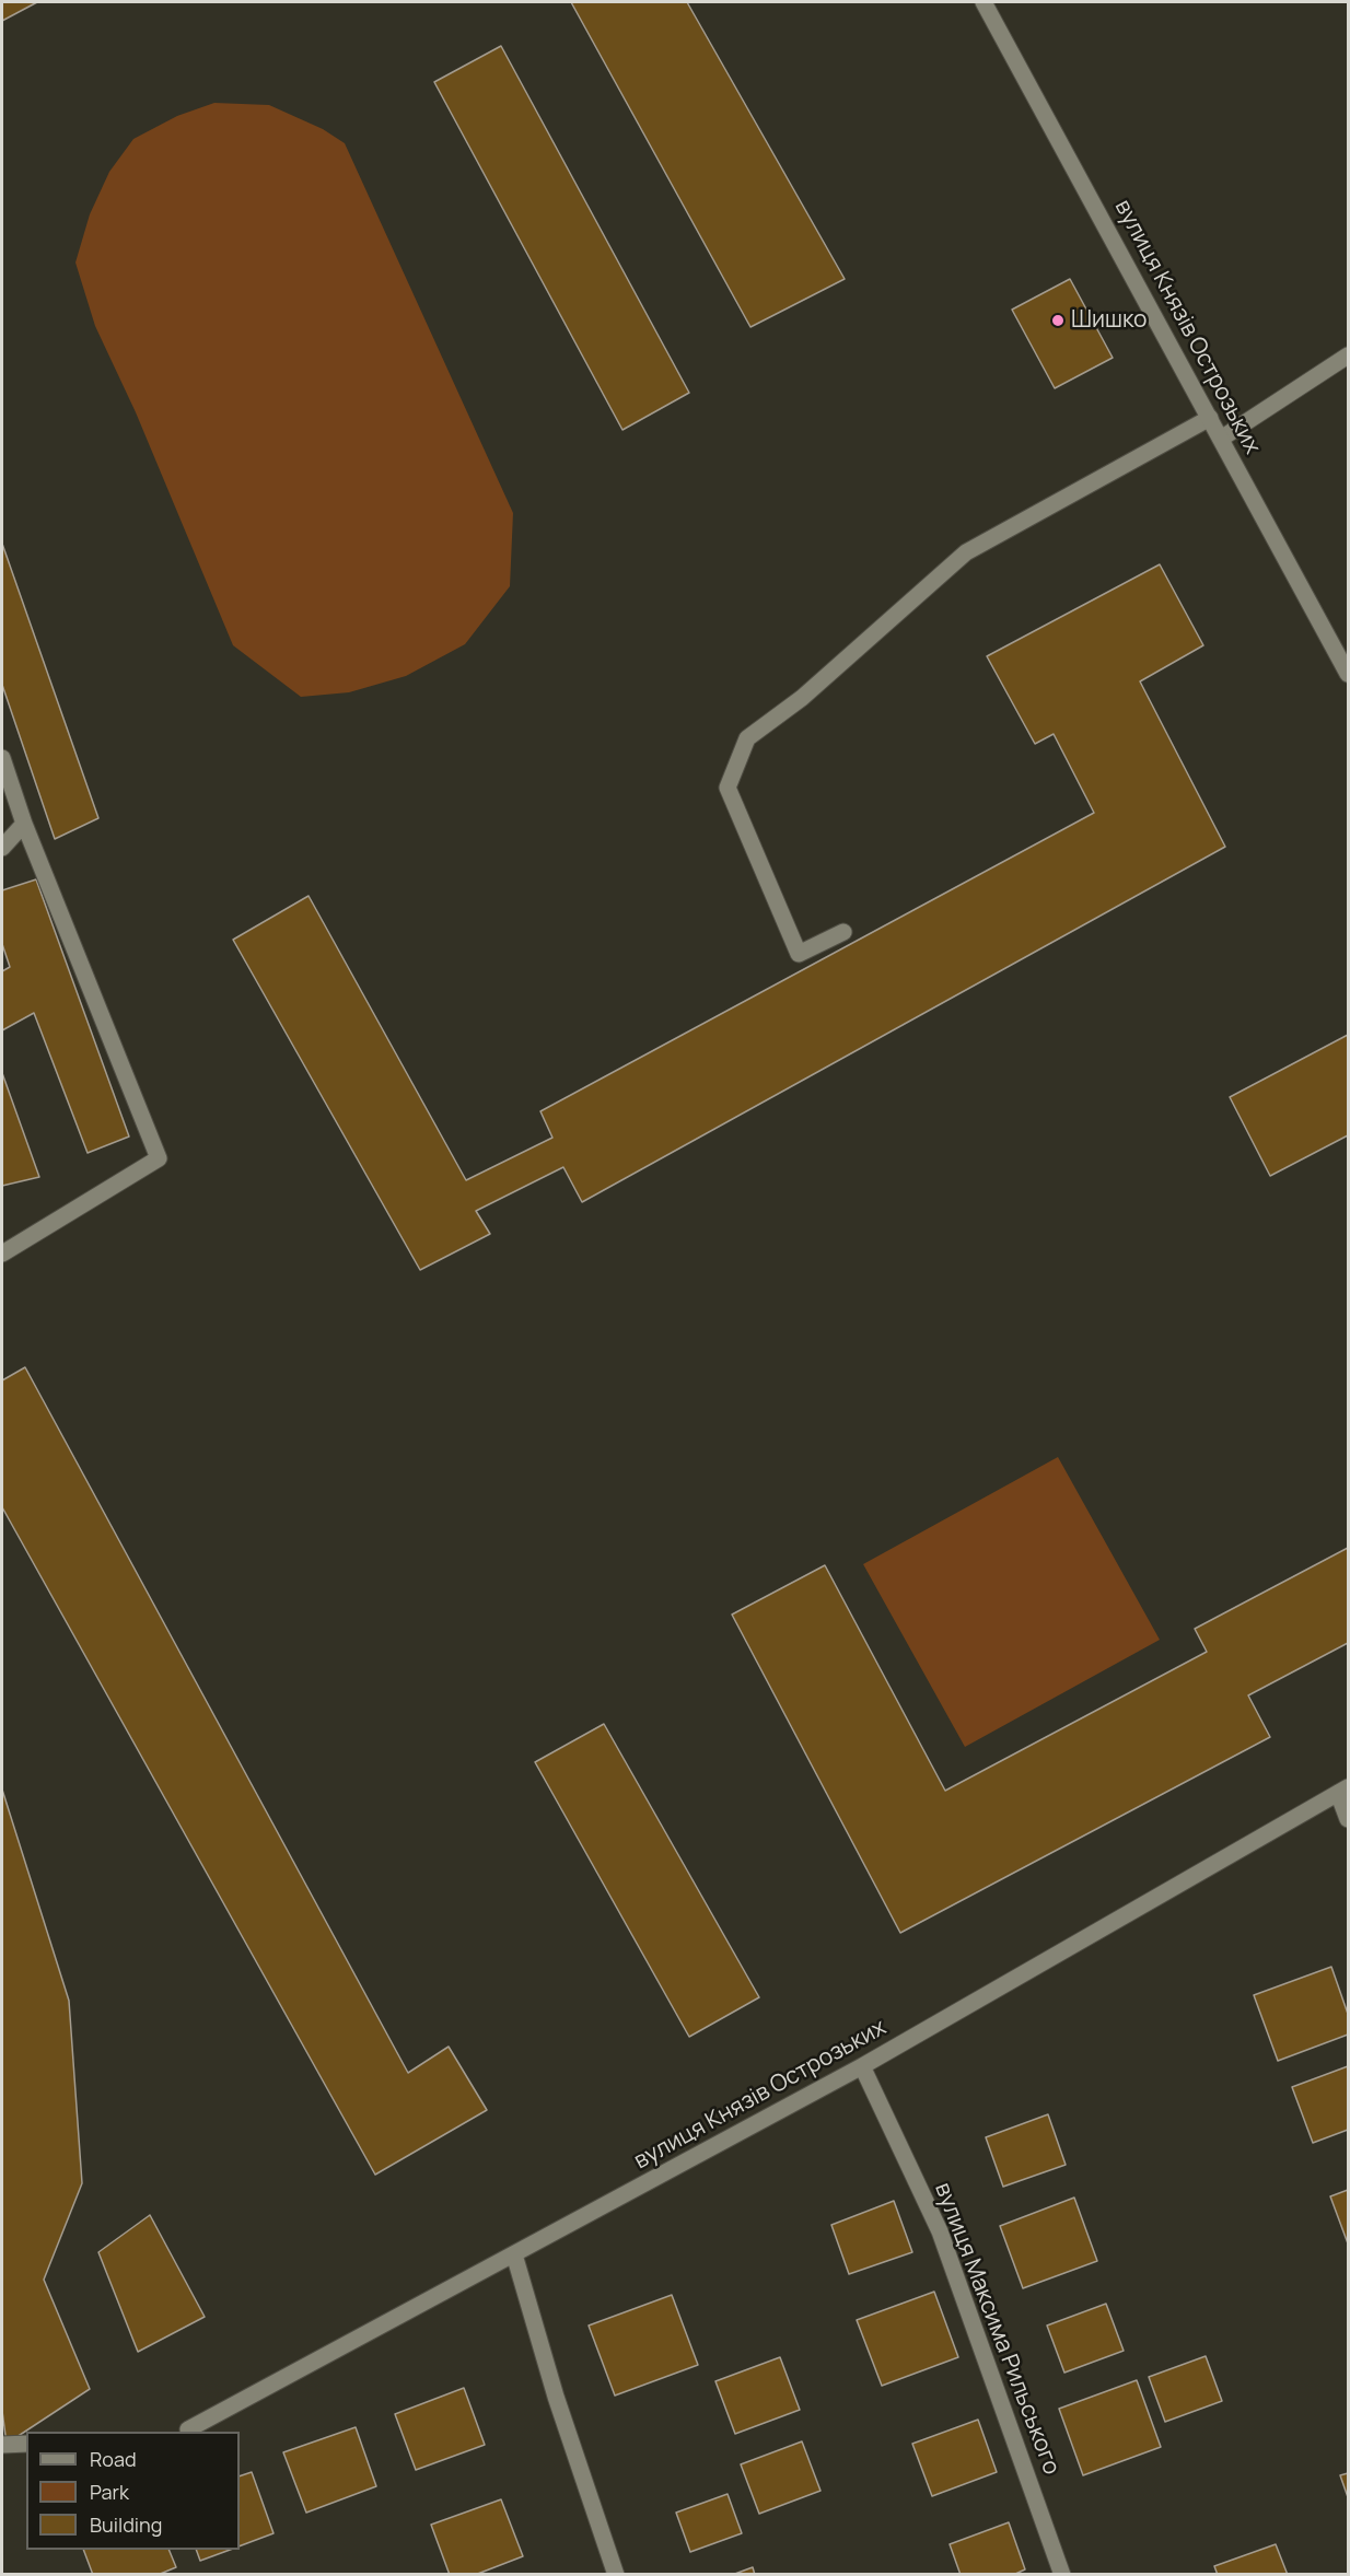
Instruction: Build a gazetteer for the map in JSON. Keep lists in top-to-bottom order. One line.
{"streets":{"street":["вулиця Князів Острозьких","вулиця Максима Рильського"]},"crossings":[["вулиця Князів Острозьких","вулиця Максима Рильського"]],"places":["Шишко"],"legend":["Road","Park","Building"]}
